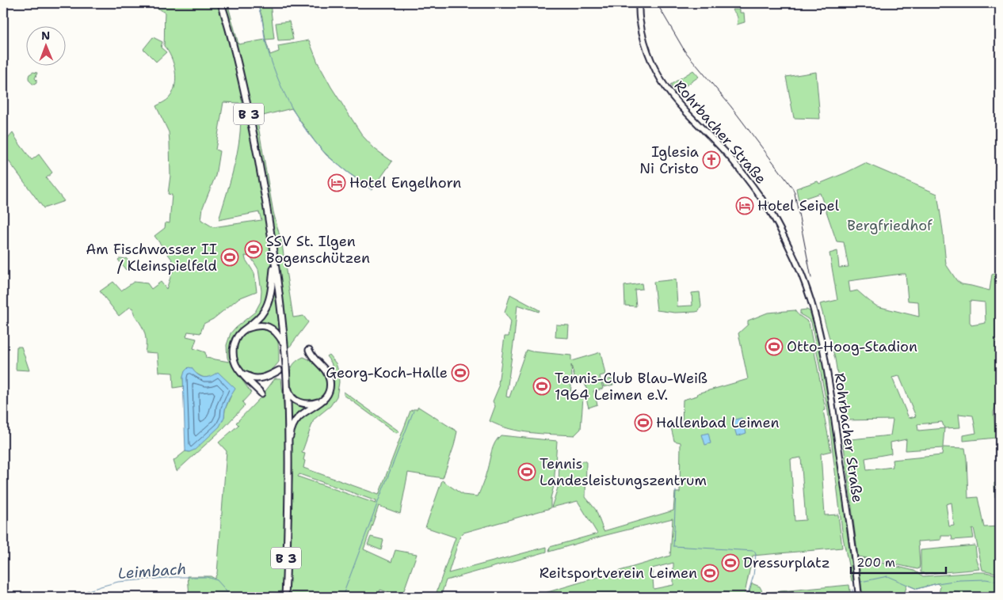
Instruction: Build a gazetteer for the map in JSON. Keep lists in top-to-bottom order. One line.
{"streets":{"main road":["B 3","Rohrbacher Straße"]},"water":["Leimbach"],"parks":["Bergfriedhof"],"places":{"church":["Iglesia Ni Cristo"],"hotel":["Hotel Engelhorn","Hotel Seipel"],"sports":["SSV St. Ilgen Bogenschützen","Am Fischwasser II / Kleinspielfeld","Otto-Hoog-Stadion","Georg-Koch-Halle","Tennis-Club Blau-Weiß 1964 Leimen e.V.","Hallenbad Leimen","Tennis Landesleistungszentrum","Dressurplatz","Reitsportverein Leimen"]},"scale_bar":"200 m","north":"top"}
